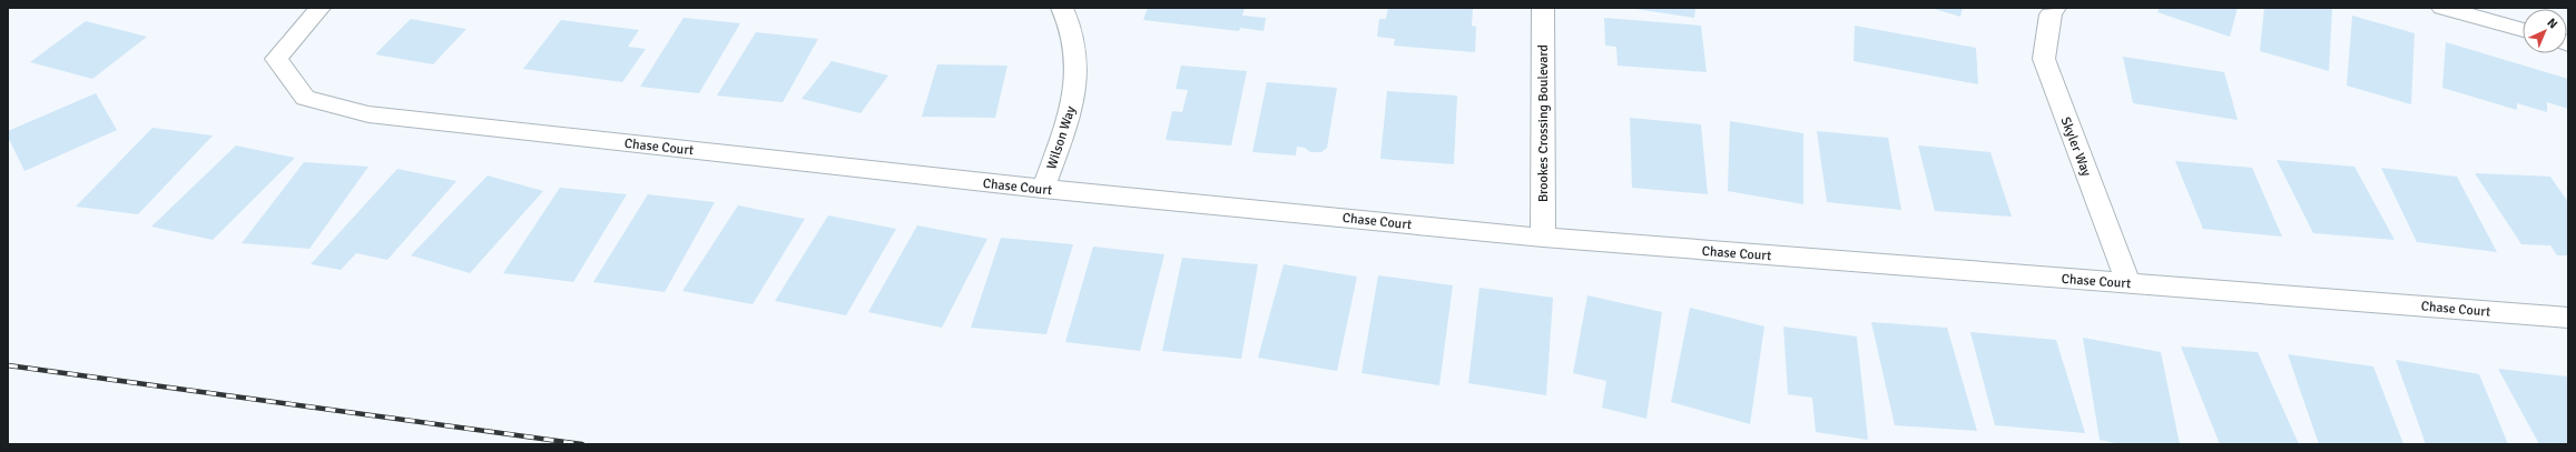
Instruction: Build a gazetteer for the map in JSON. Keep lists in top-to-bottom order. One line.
{"streets":{"street":["Brookes Crossing Boulevard","Wilson Way","Chase Court","Skyler Way"]},"crossings":[["Brookes Crossing Boulevard","Chase Court"],["Wilson Way","Chase Court"],["Chase Court","Skyler Way"]],"north":"top right"}
